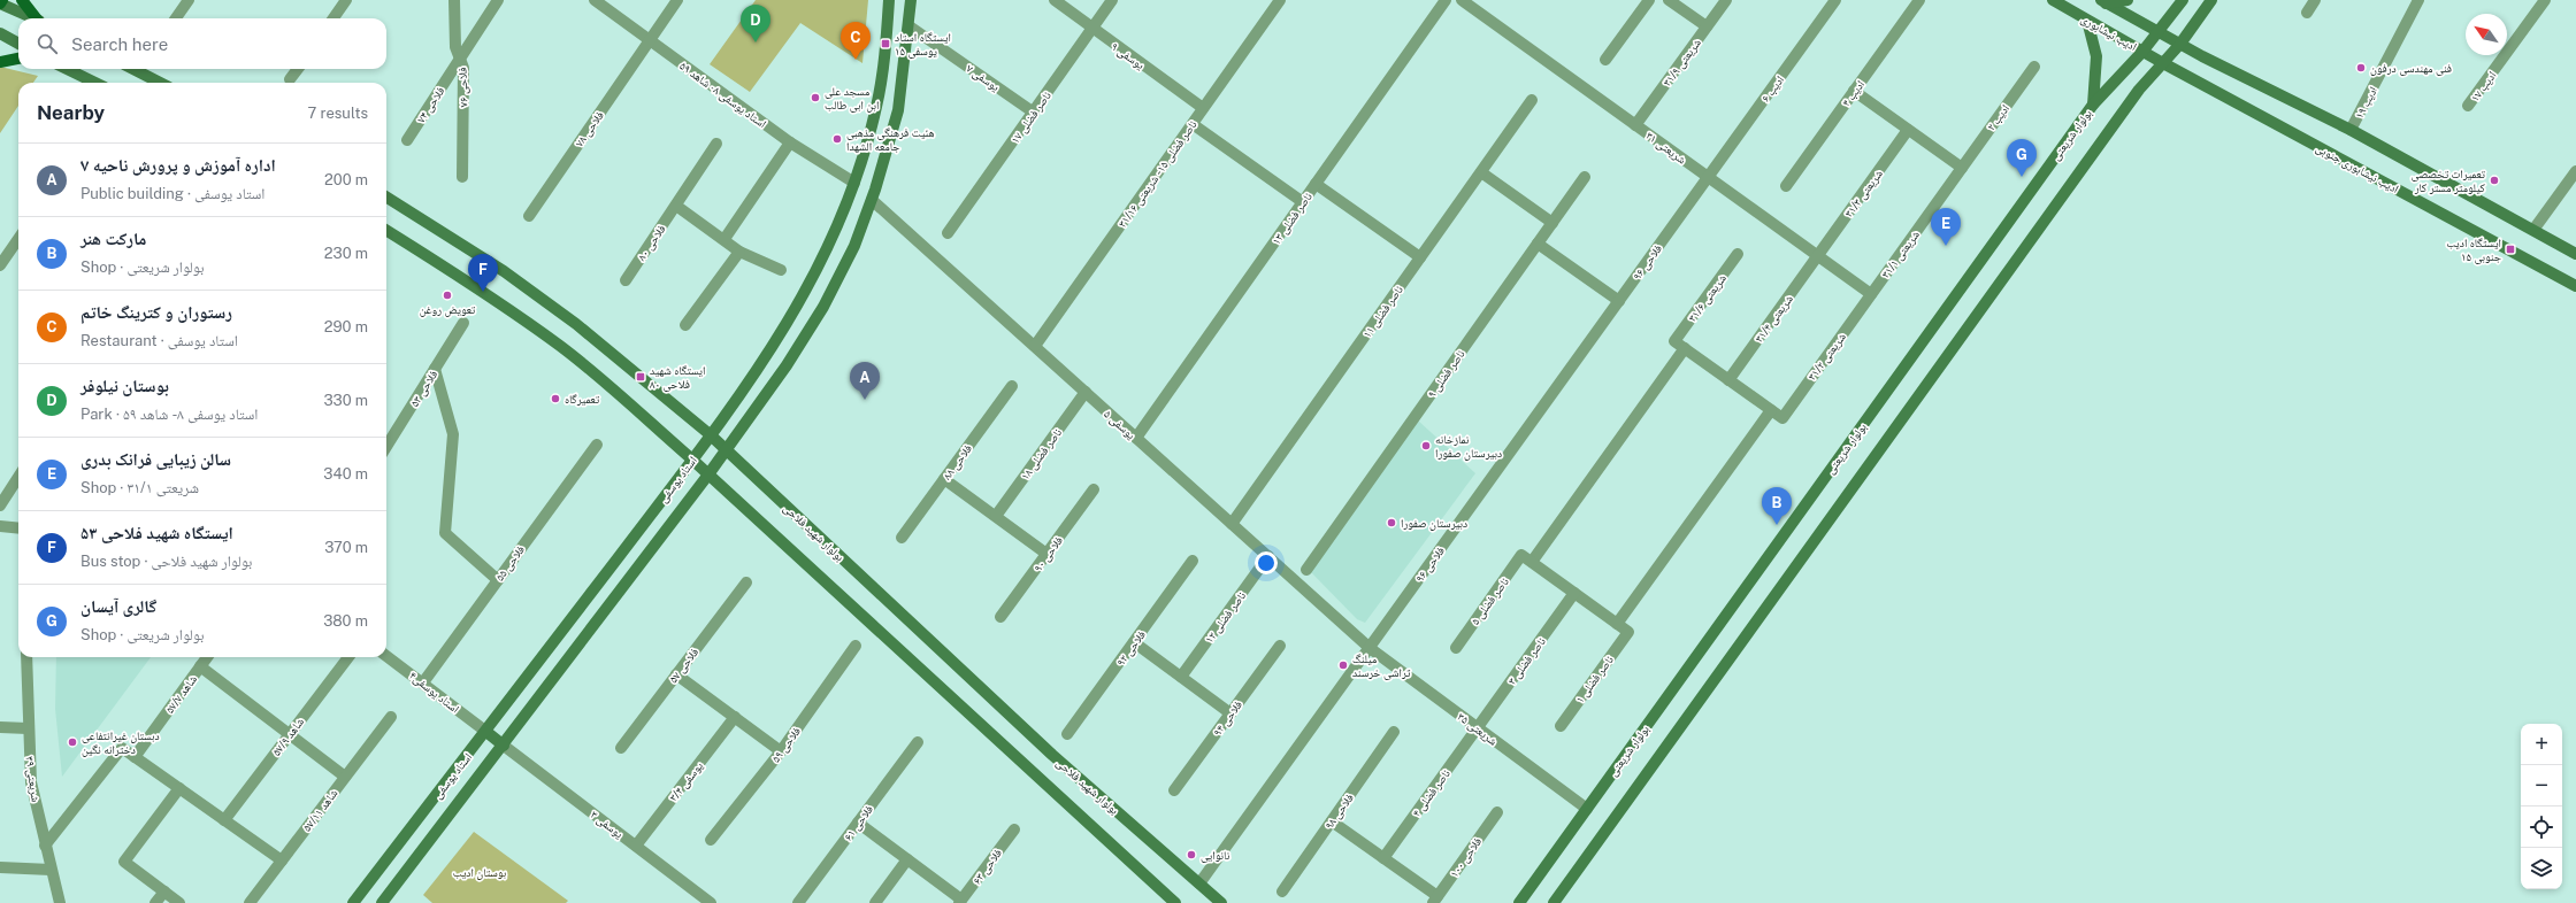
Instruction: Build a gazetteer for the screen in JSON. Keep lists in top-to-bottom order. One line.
{"streets":{"main road":["ادیب نیشابوری","بولوار شریعتی","ادیب نیشابوری جنوبی","استاد یوسفی","بولوار شهید فلاحی"],"street":["یوسفی ۹","شریعتی ۳۱/۹","یوسفی ۷","ادیب ۱۷","فلاحی ۷۶","ادیب ۶","ادیب ۴","استاد یوسفی ۸ - شاهد ۵۹","ادیب ۱۹","فلاحی ۷۴","ناصر فضلی ۱۷","ادیب ۲","فلاحی ۷۸","شریعتی ۳۱","ناصر فضلی ۱۵ - شریعتی ۳۱/۱۶","شریعتی ۳۱/۳","ناصر فضلی ۱۳","فلاحی ۸۰","شریعتی ۳۱/۱","فلاحی ۹۶","شریعتی ۳۱/۶","ناصر فضلی ۱۱","شریعتی ۳۱/۴","شریعتی ۳۱/۲","ناصر فضلی ۹","فلاحی ۵۳","یوسفی ۵","ناصر فضلی ۱۸","فلاحی ۸۸","فلاحی ۹۰","فلاحی ۵۵","ناصر فضلی ۵","ناصر فضلی ۱۲","فلاحی ۹۲","ناصر فضلی ۳","فلاحی ۵۷","ناصر فضلی ۱","استاد یوسفی۴","شاهد ۵۷/۷","فلاحی ۹۴","شریعتی ۳۵","شاهد ۵۷/۹","فلاحی ۵۹","شریعتی ۳۹","یوسفی ۳/۴","ناصر فضلی ۴","شاهد ۵۷/۱۱","فلاحی ۹۸","فلاحی ۶۱","یوسفی ۳","فلاحی ۱۰۰","فلاحی ۶۳"]},"crossings":[["ادیب نیشابوری","بولوار شریعتی"],["ادیب نیشابوری","ادیب نیشابوری جنوبی"],["یوسفی ۹","ناصر فضلی ۱۷"],["یوسفی ۹","ناصر فضلی ۱۵ - شریعتی ۳۱/۱۶"],["شریعتی ۳۱/۹","شریعتی ۳۱"],["یوسفی ۷","ناصر فضلی ۱۷"],["یوسفی ۷","استاد یوسفی"],["فلاحی ۷۶","فلاحی ۷۴"],["ادیب ۶","شریعتی ۳۱"],["ادیب ۶","فلاحی ۹۶"],["استاد یوسفی ۸ - شاهد ۵۹","فلاحی ۷۸"],["استاد یوسفی ۸ - شاهد ۵۹","استاد یوسفی"],["ادیب ۲","شریعتی ۳۱/۱"],["بولوار شریعتی","شریعتی ۳۵"],["شریعتی ۳۱","شریعتی ۳۱/۳"],["شریعتی ۳۱","شریعتی ۳۱/۱"],["شریعتی ۳۱","فلاحی ۹۶"],["شریعتی ۳۱","شریعتی ۳۱/۴"],["شریعتی ۳۱","شریعتی ۳۱/۲"],["ناصر فضلی ۱۵ - شریعتی ۳۱/۱۶","یوسفی ۵"],["شریعتی ۳۱/۳","شریعتی ۳۱/۴"],["ناصر فضلی ۱۳","یوسفی ۵"],["شریعتی ۳۱/۱","شریعتی ۳۱/۲"],["فلاحی ۹۶","یوسفی ۵"],["فلاحی ۹۶","بولوار شهید فلاحی"],["فلاحی ۹۶","شریعتی ۳۵"],["شریعتی ۳۱/۶","ناصر فضلی ۵"],["ناصر فضلی ۱۱","یوسفی ۵"],["یوسفی ۵","ناصر فضلی ۱۸"],["یوسفی ۵","استاد یوسفی"],["یوسفی ۵","ناصر فضلی ۱۲"],["یوسفی ۵","شریعتی ۳۵"],["استاد یوسفی","بولوار شهید فلاحی"],["استاد یوسفی","استاد یوسفی۴"],["استاد یوسفی","یوسفی ۳"],["فلاحی ۵۵","استاد یوسفی۴"],["ناصر فضلی ۳","شریعتی ۳۵"],["ناصر فضلی ۳","ناصر فضلی ۴"],["شریعتی ۳۵","ناصر فضلی ۴"],["یوسفی ۳/۴","یوسفی ۳"]],"parks":["بوستان ادیب"],"places":{"transit":["ایستگاه استاد یوسفی ۱۵","ایستگاه ادیب جنوبی ۱۵","ایستگاه شهید فلاحی ۸۰"],"other":["فنی مهندسی درفون","مسجد علی ابن ابی طالب","هئیت فرهنگی مذهبی جامعه الشهدا","تعمیرات تخصصی کیلومتر مستر کار","تعویض روغن","تعمیرگاه","نمازخانه دبیرستان صفورا","دبیرستان صفورا","میلنگ تراشی خرسند","دبستان غیرانتفاعی دخترانه نگین","نانوایی"]},"north":"top left","page":{"pins":["D","C","G","E","F","A","B"],"search":"Search here","heading":["Nearby","7 results"],"list":[{"mark":"A","name":"اداره آموزش و پرورش ناحیه ۷","note":"Public building · استاد یوسفی","value":"200 m"},{"mark":"B","name":"مارکت هنر","note":"Shop · بولوار شریعتی","value":"230 m"},{"mark":"C","name":"رستوران و کترینگ خاتم","note":"Restaurant · استاد یوسفی","value":"290 m"},{"mark":"D","name":"بوستان نیلوفر","note":"Park · استاد یوسفی ۸ - شاهد ۵۹","value":"330 m"},{"mark":"E","name":"سالن زیبایی فرانک بدری","note":"Shop · شریعتی ۳۱/۱","value":"340 m"},{"mark":"F","name":"ایستگاه شهید فلاحی ۵۳","note":"Bus stop · بولوار شهید فلاحی","value":"370 m"},{"mark":"G","name":"گالری آيسان","note":"Shop · بولوار شریعتی","value":"380 m"}],"map_buttons":["+","−"]}}
